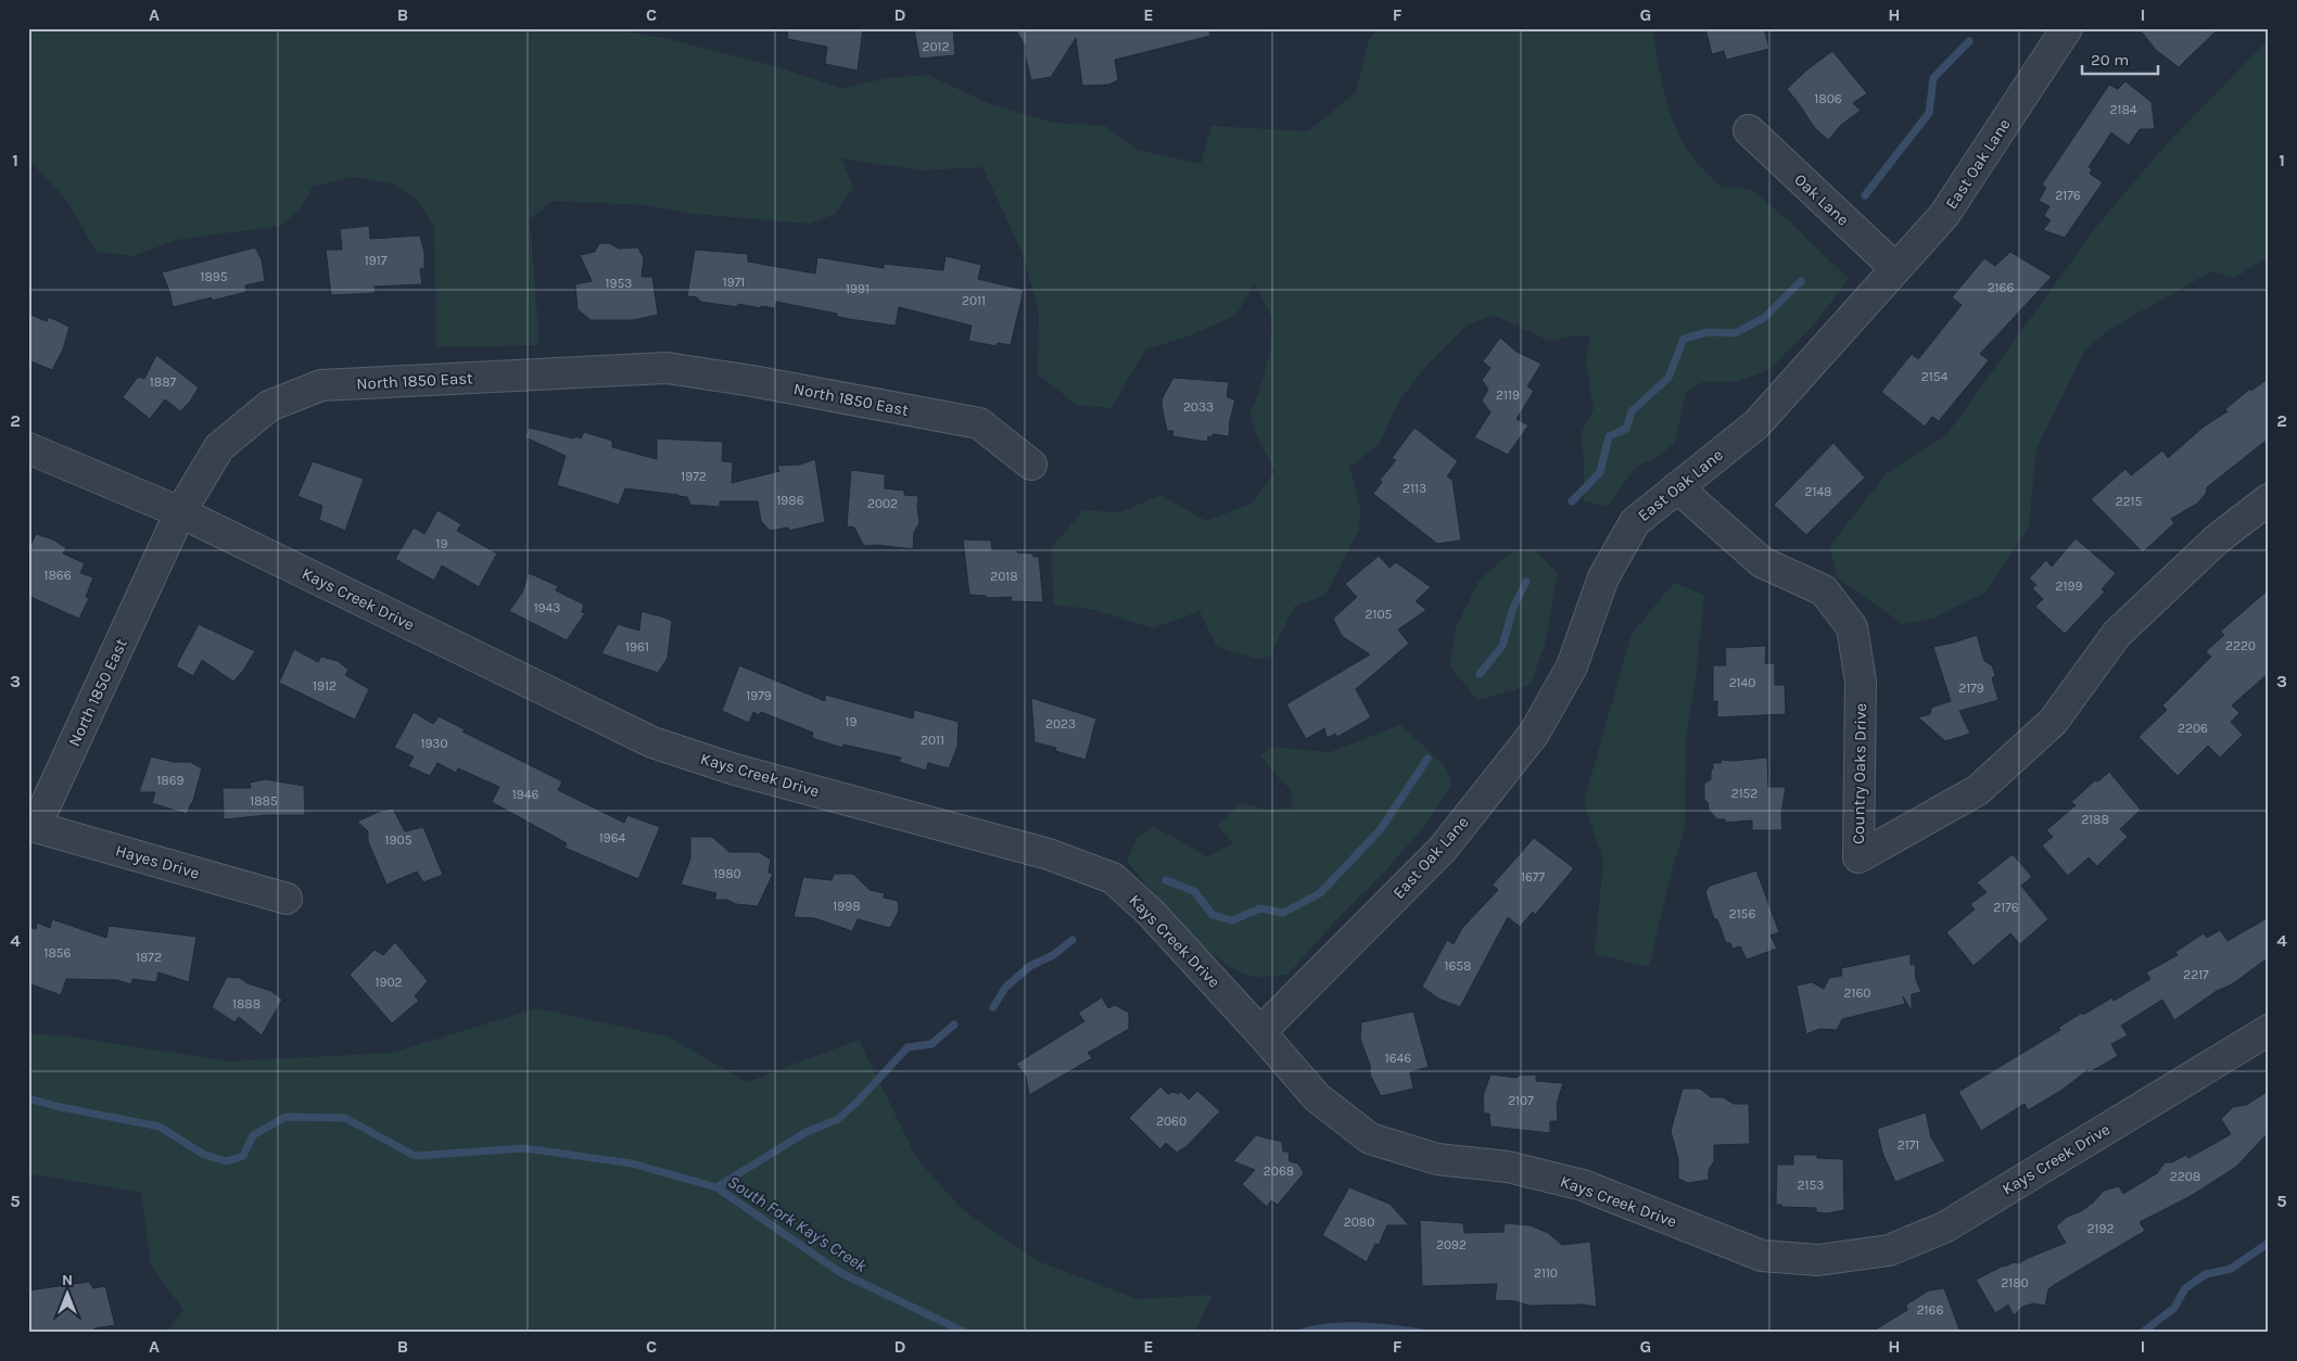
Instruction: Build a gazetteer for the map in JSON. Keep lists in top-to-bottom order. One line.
{"streets":{"street":["East Oak Lane","Oak Lane","North 1850 East","Kays Creek Drive","Country Oaks Drive","Hayes Drive"]},"crossings":[["East Oak Lane","Oak Lane"],["East Oak Lane","Kays Creek Drive"],["East Oak Lane","Country Oaks Drive"],["North 1850 East","Kays Creek Drive"],["North 1850 East","Hayes Drive"]],"water":["South Fork Kay's Creek"],"house_numbers":["2012","1806","2184","2176","1917","1895","1971","1953","2166","1991","2011","2154","1887","2119","2033","1972","2113","2148","1986","2215","2002","19","1866","2018","2199","1943","2105","2220","1961","2140","1912","2179","1979","19","2023","2206","2011","1930","1869","2152","1946","1885","2188","1964","1905","1980","1677","1998","2176","2156","1856","1872","1658","2217","1902","2160","1888","1646","2107","2060","2171","2068","2208","2153","2080","2192","2092","2110","2180","2166"],"scale_bar":"20 m","north":"top","grid":{"columns":["A","B","C","D","E","F","G","H","I"],"rows":["1","2","3","4","5"]}}
